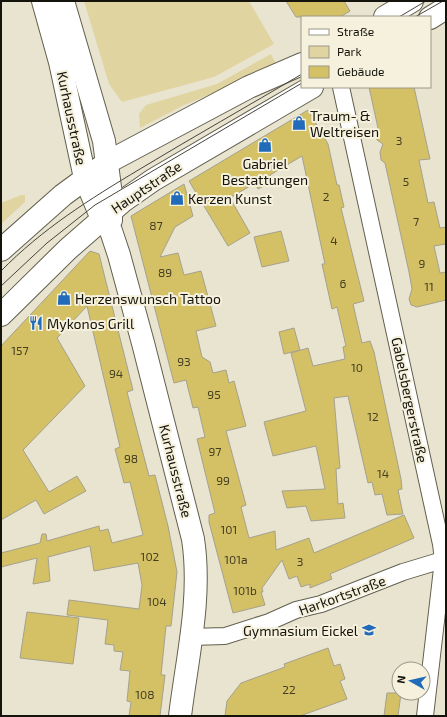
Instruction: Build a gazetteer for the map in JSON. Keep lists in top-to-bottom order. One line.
{"streets":{"street":["Kurhausstraße","Hauptstraße","Gabelsbergerstraße","Harkortstraße"]},"crossings":[["Kurhausstraße","Hauptstraße"],["Kurhausstraße","Harkortstraße"],["Gabelsbergerstraße","Harkortstraße"]],"places":{"shop":["Traum- & Weltreisen","Gabriel Bestattungen","Kerzen Kunst","Herzenswunsch Tattoo"],"restaurant":["Mykonos Grill"],"school or university":["Gymnasium Eickel"]},"house_numbers":["3","5","2","7","87","4","9","89","6","11","157","93","10","94","95","12","97","98","14","99","101","102","101a","3","101b","104","22","108"],"legend":["Straße","Park","Gebäude"],"north":"left"}
